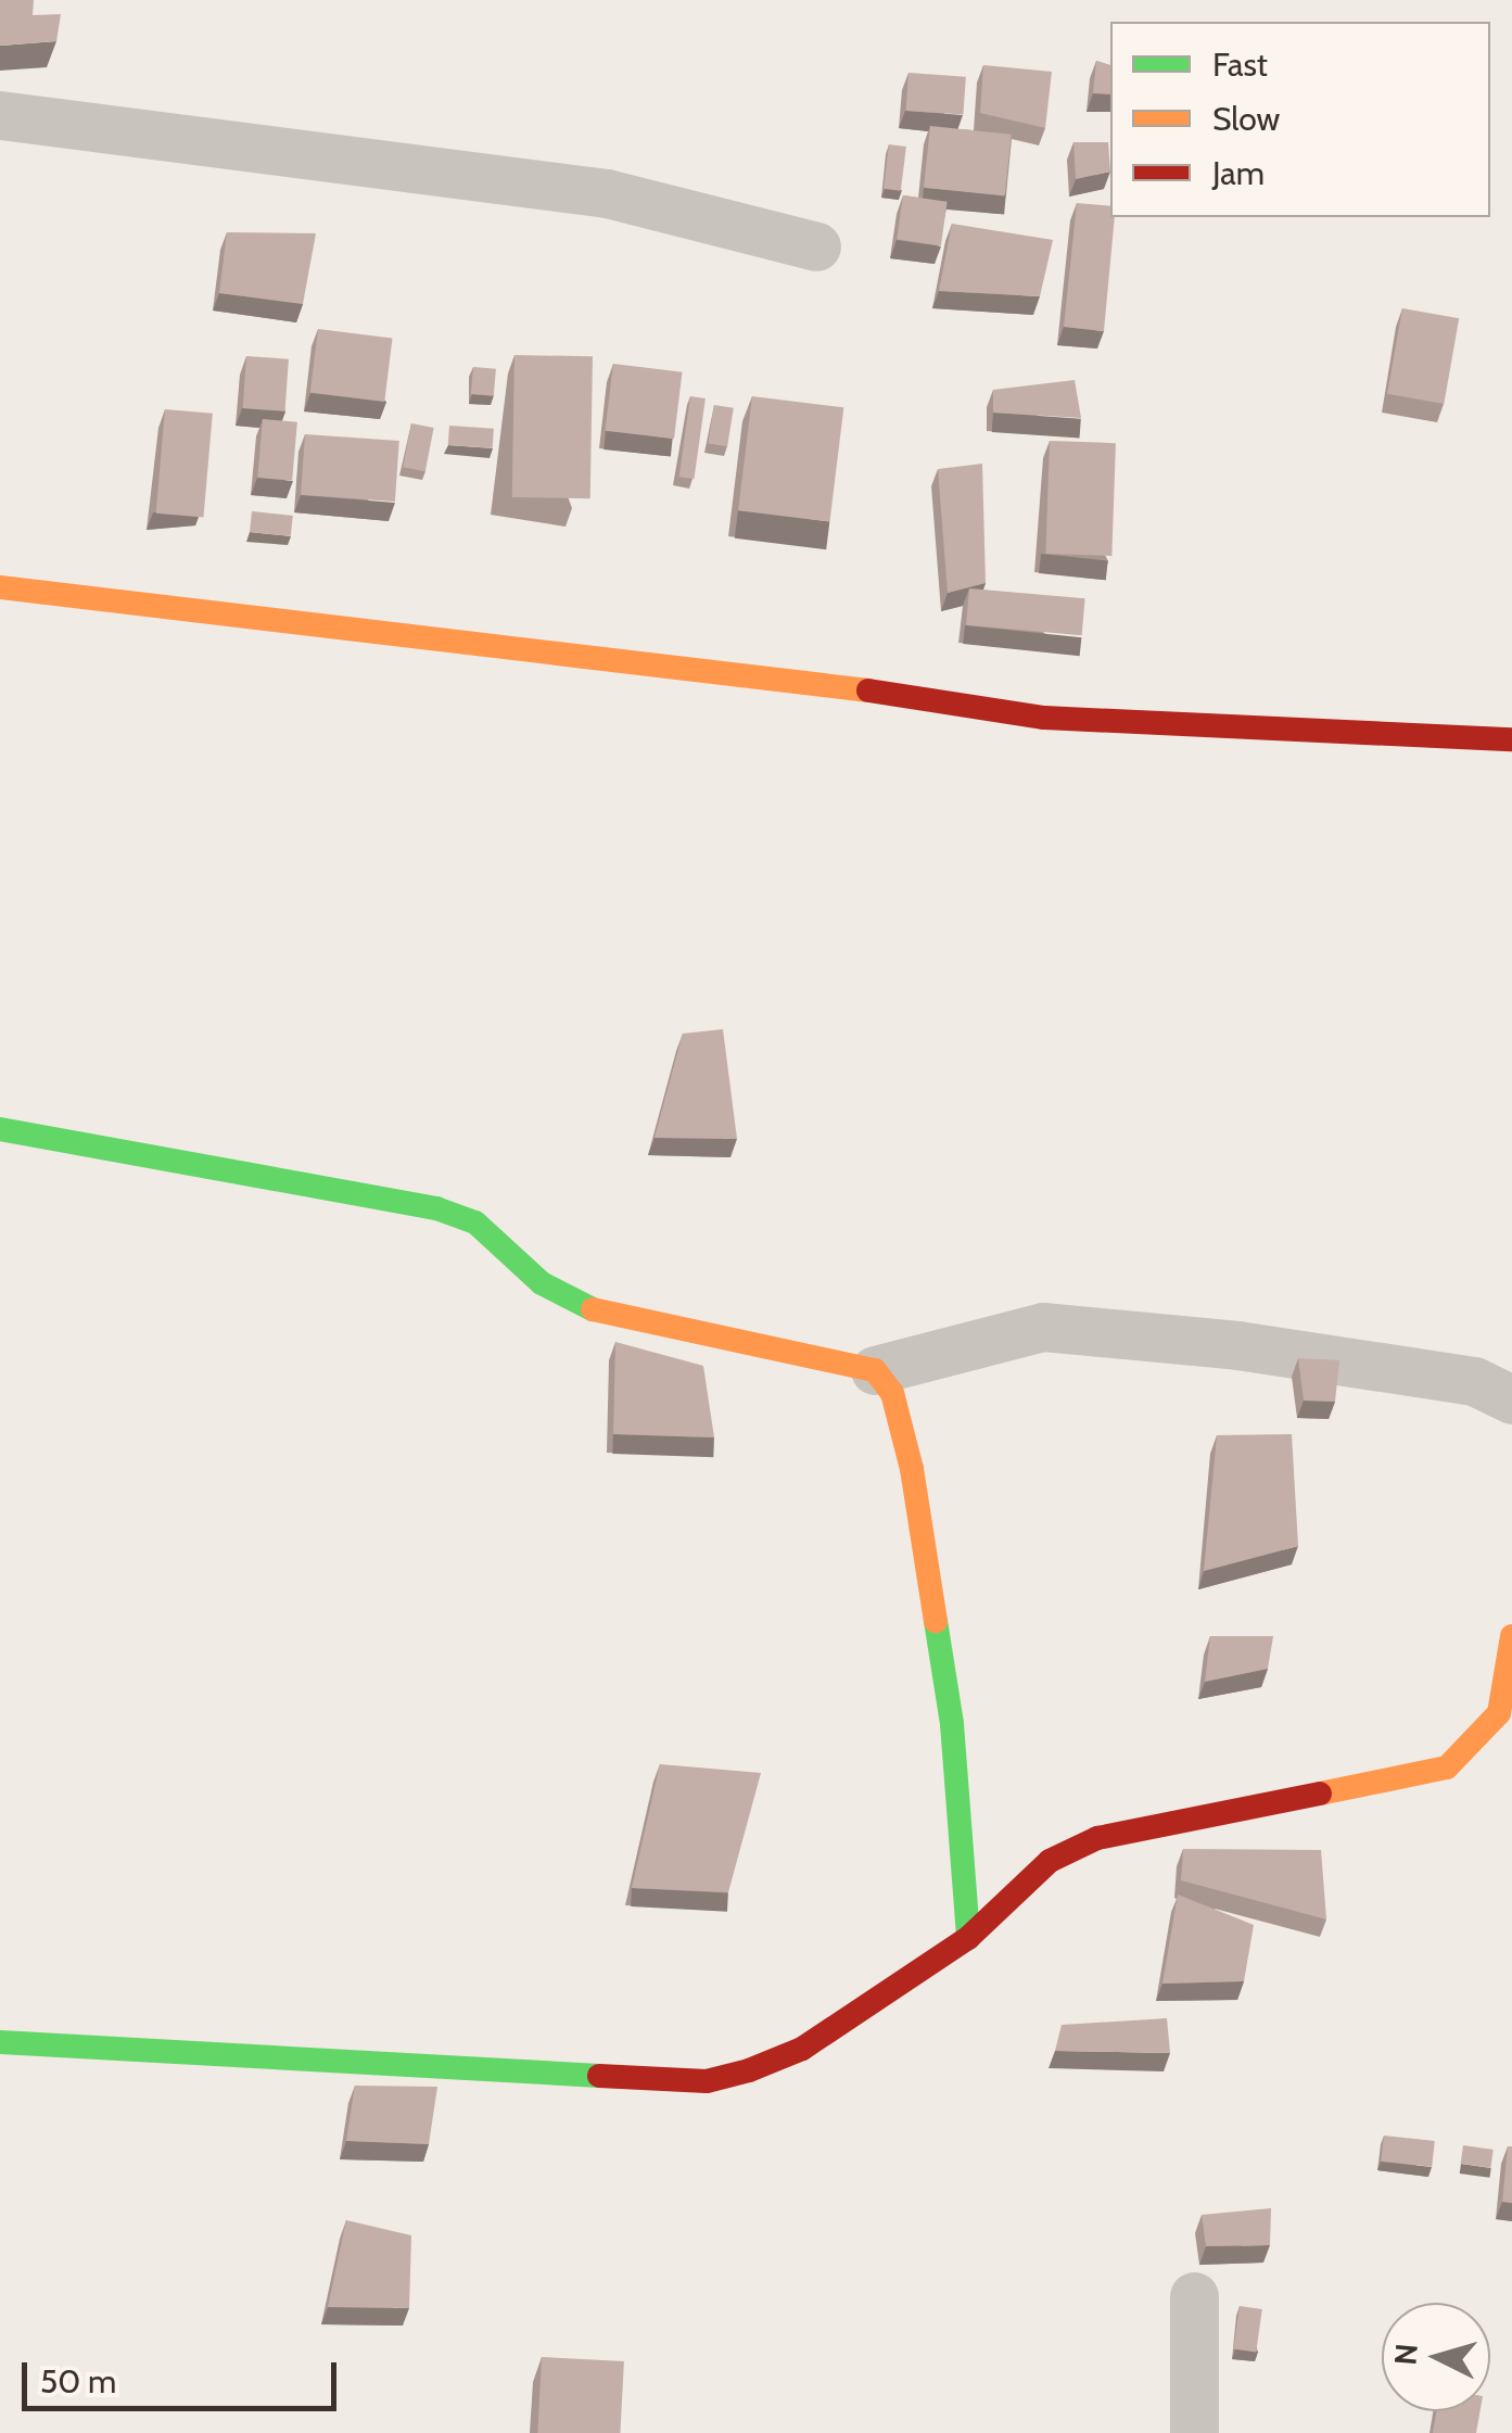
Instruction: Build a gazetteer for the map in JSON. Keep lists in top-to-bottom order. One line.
{"legend":["Fast","Slow","Jam"],"scale_bar":"50 m","north":"left"}
